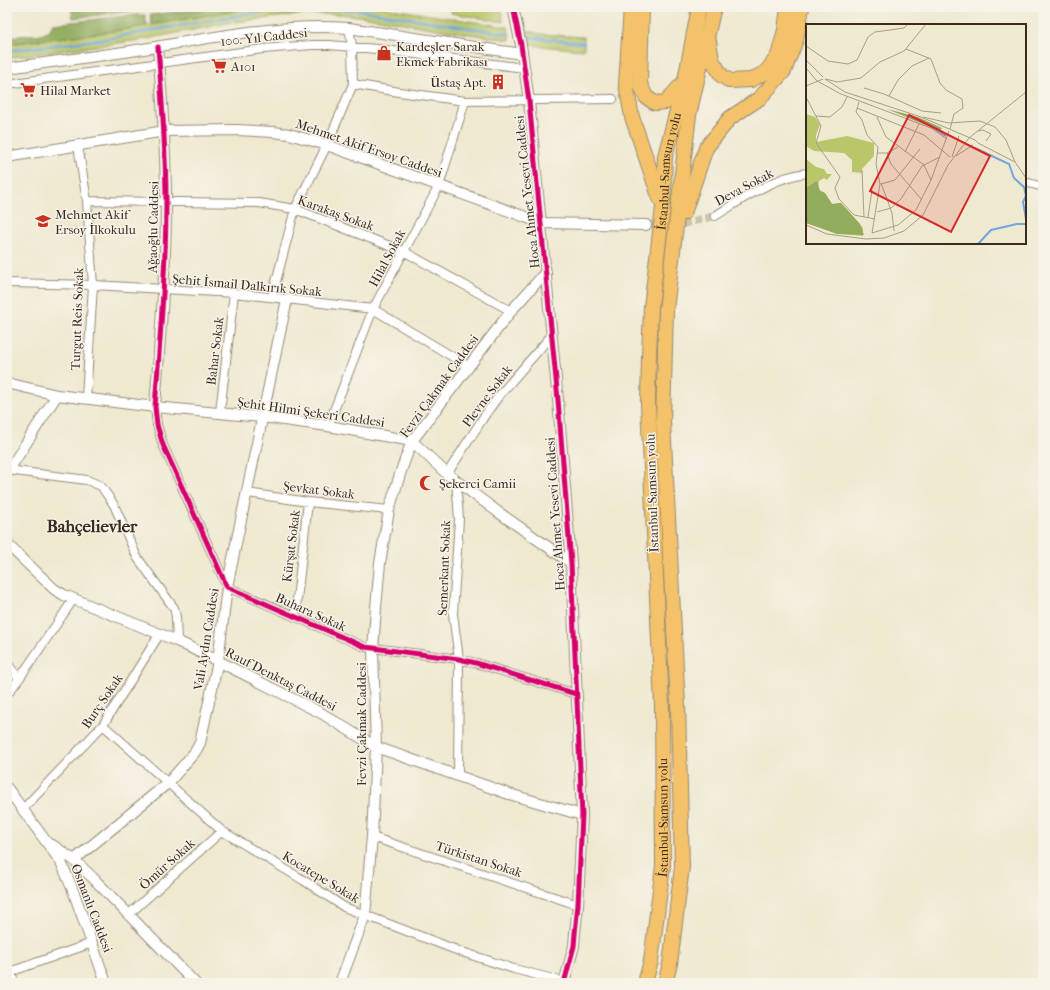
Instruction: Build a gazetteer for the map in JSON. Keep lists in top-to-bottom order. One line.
{"streets":{"highway":["İstanbul-Samsun yolu"],"street":["100. Yıl Caddesi","Mehmet Akif Ersoy Caddesi","Deva Sokak","Hoca Ahmet Yesevi Caddesi","Karakaş Sokak","Ağaoğlu Caddesi","Hilal Sokak","Şehit İsmail Dalkırık Sokak","Turgut Reis Sokak","Bahar Sokak","Fevzi Çakmak Caddesi","Plevne Sokak","Şehit Hilmi Şekeri Caddesi","Şevkat Sokak","Kürşat Sokak","Semerkant Sokak","Buhara Sokak","Vali Aydın Caddesi","Rauf Denktaş Caddesi","Burç Sokak","Türkistan Sokak","Ömür Sokak","Kocatepe Sokak","Osmanlı Caddesi"]},"crossings":[["100. Yıl Caddesi","Hoca Ahmet Yesevi Caddesi"],["100. Yıl Caddesi","Ağaoğlu Caddesi"],["Mehmet Akif Ersoy Caddesi","Hoca Ahmet Yesevi Caddesi"],["Mehmet Akif Ersoy Caddesi","Ağaoğlu Caddesi"],["Mehmet Akif Ersoy Caddesi","Hilal Sokak"],["Mehmet Akif Ersoy Caddesi","Turgut Reis Sokak"],["Hoca Ahmet Yesevi Caddesi","Fevzi Çakmak Caddesi"],["Hoca Ahmet Yesevi Caddesi","Plevne Sokak"],["Hoca Ahmet Yesevi Caddesi","Buhara Sokak"],["Hoca Ahmet Yesevi Caddesi","Rauf Denktaş Caddesi"],["Hoca Ahmet Yesevi Caddesi","Türkistan Sokak"],["Hoca Ahmet Yesevi Caddesi","Kocatepe Sokak"],["Karakaş Sokak","Ağaoğlu Caddesi"],["Karakaş Sokak","Hilal Sokak"],["Karakaş Sokak","Turgut Reis Sokak"],["Karakaş Sokak","Fevzi Çakmak Caddesi"],["Ağaoğlu Caddesi","Şehit İsmail Dalkırık Sokak"],["Ağaoğlu Caddesi","Şehit Hilmi Şekeri Caddesi"],["Hilal Sokak","Şehit İsmail Dalkırık Sokak"],["Hilal Sokak","Şehit Hilmi Şekeri Caddesi"],["Şehit İsmail Dalkırık Sokak","Turgut Reis Sokak"],["Şehit İsmail Dalkırık Sokak","Bahar Sokak"],["Şehit İsmail Dalkırık Sokak","Fevzi Çakmak Caddesi"],["Şehit İsmail Dalkırık Sokak","Vali Aydın Caddesi"],["Turgut Reis Sokak","Şehit Hilmi Şekeri Caddesi"],["Bahar Sokak","Şehit Hilmi Şekeri Caddesi"],["Fevzi Çakmak Caddesi","Şehit Hilmi Şekeri Caddesi"],["Fevzi Çakmak Caddesi","Şevkat Sokak"],["Fevzi Çakmak Caddesi","Buhara Sokak"],["Fevzi Çakmak Caddesi","Rauf Denktaş Caddesi"],["Fevzi Çakmak Caddesi","Türkistan Sokak"],["Fevzi Çakmak Caddesi","Kocatepe Sokak"],["Şehit Hilmi Şekeri Caddesi","Vali Aydın Caddesi"],["Şevkat Sokak","Kürşat Sokak"],["Şevkat Sokak","Vali Aydın Caddesi"],["Kürşat Sokak","Buhara Sokak"],["Semerkant Sokak","Buhara Sokak"],["Semerkant Sokak","Rauf Denktaş Caddesi"],["Buhara Sokak","Vali Aydın Caddesi"],["Vali Aydın Caddesi","Rauf Denktaş Caddesi"],["Vali Aydın Caddesi","Kocatepe Sokak"],["Rauf Denktaş Caddesi","Burç Sokak"],["Burç Sokak","Kocatepe Sokak"],["Burç Sokak","Osmanlı Caddesi"],["Ömür Sokak","Kocatepe Sokak"]],"districts":["Bahçelievler"],"places":{"shop":["Kardeşler Sarak Ekmek Fabrikası"],"supermarket":["A101","Hilal Market"],"building":["Üstaş Apt."],"school or university":["Mehmet Akif Ersoy İlkokulu"],"mosque":["Şekerci Camii"]}}
